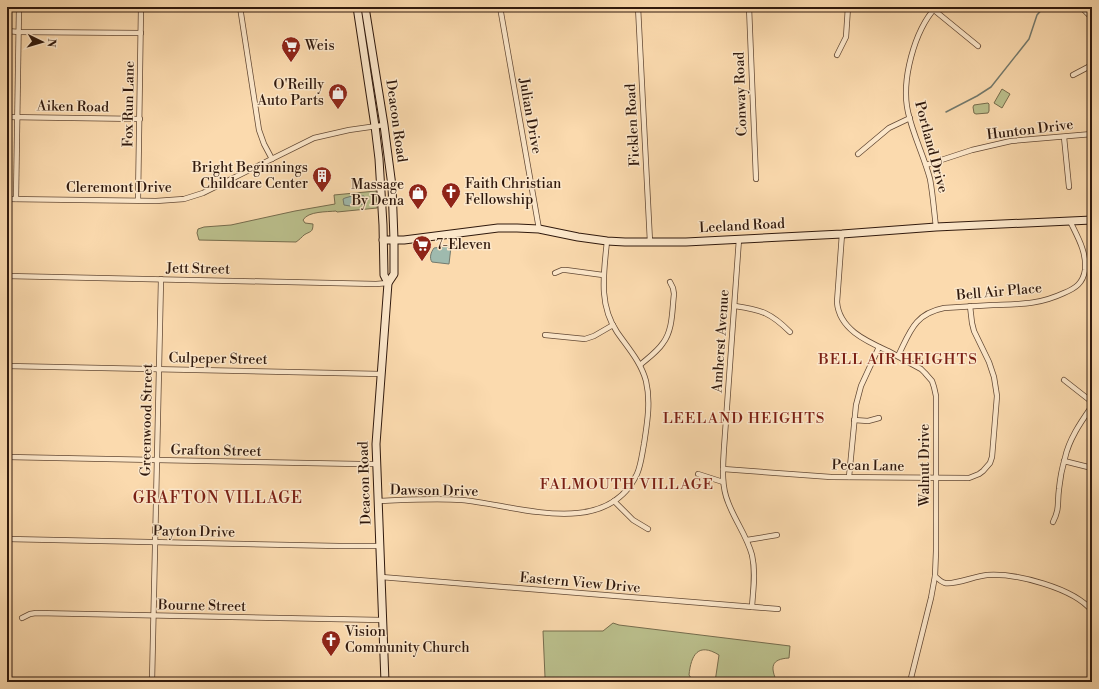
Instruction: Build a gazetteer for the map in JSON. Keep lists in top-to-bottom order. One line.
{"streets":{"main road":["Deacon Road","Leeland Road"],"street":["Conway Road","Fox Run Lane","Aiken Road","Julian Drive","Ficklen Road","Hunton Drive","Portland Drive","Cleremont Drive","Jett Street","Bell Air Place","Amherst Avenue","Culpeper Street","Greenwood Street","Grafton Street","Walnut Drive","Pecan Lane","Dawson Drive","Payton Drive","Eastern View Drive","Bourne Street"]},"crossings":[["Fox Run Lane","Aiken Road"],["Fox Run Lane","Cleremont Drive"],["Julian Drive","Leeland Road"],["Deacon Road","Cleremont Drive"],["Deacon Road","Leeland Road"],["Deacon Road","Jett Street"],["Deacon Road","Culpeper Street"],["Deacon Road","Grafton Street"],["Deacon Road","Dawson Drive"],["Deacon Road","Payton Drive"],["Deacon Road","Eastern View Drive"],["Deacon Road","Bourne Street"],["Ficklen Road","Leeland Road"],["Hunton Drive","Portland Drive"],["Portland Drive","Leeland Road"],["Leeland Road","Bell Air Place"],["Leeland Road","Amherst Avenue"],["Leeland Road","Walnut Drive"],["Leeland Road","Dawson Drive"],["Jett Street","Greenwood Street"],["Bell Air Place","Walnut Drive"],["Bell Air Place","Pecan Lane"],["Amherst Avenue","Pecan Lane"],["Amherst Avenue","Eastern View Drive"],["Culpeper Street","Greenwood Street"],["Greenwood Street","Grafton Street"],["Greenwood Street","Payton Drive"],["Greenwood Street","Bourne Street"],["Walnut Drive","Pecan Lane"]],"districts":["BELL AIR HEIGHTS","LEELAND HEIGHTS","FALMOUTH VILLAGE","GRAFTON VILLAGE"],"places":{"supermarket":["Weis","7-Eleven"],"shop":["O'Reilly Auto Parts","Massage By Dena"],"building":["Bright Beginnings Childcare Center"],"church":["Faith Christian Fellowship","Vision Community Church"]},"north":"right"}
